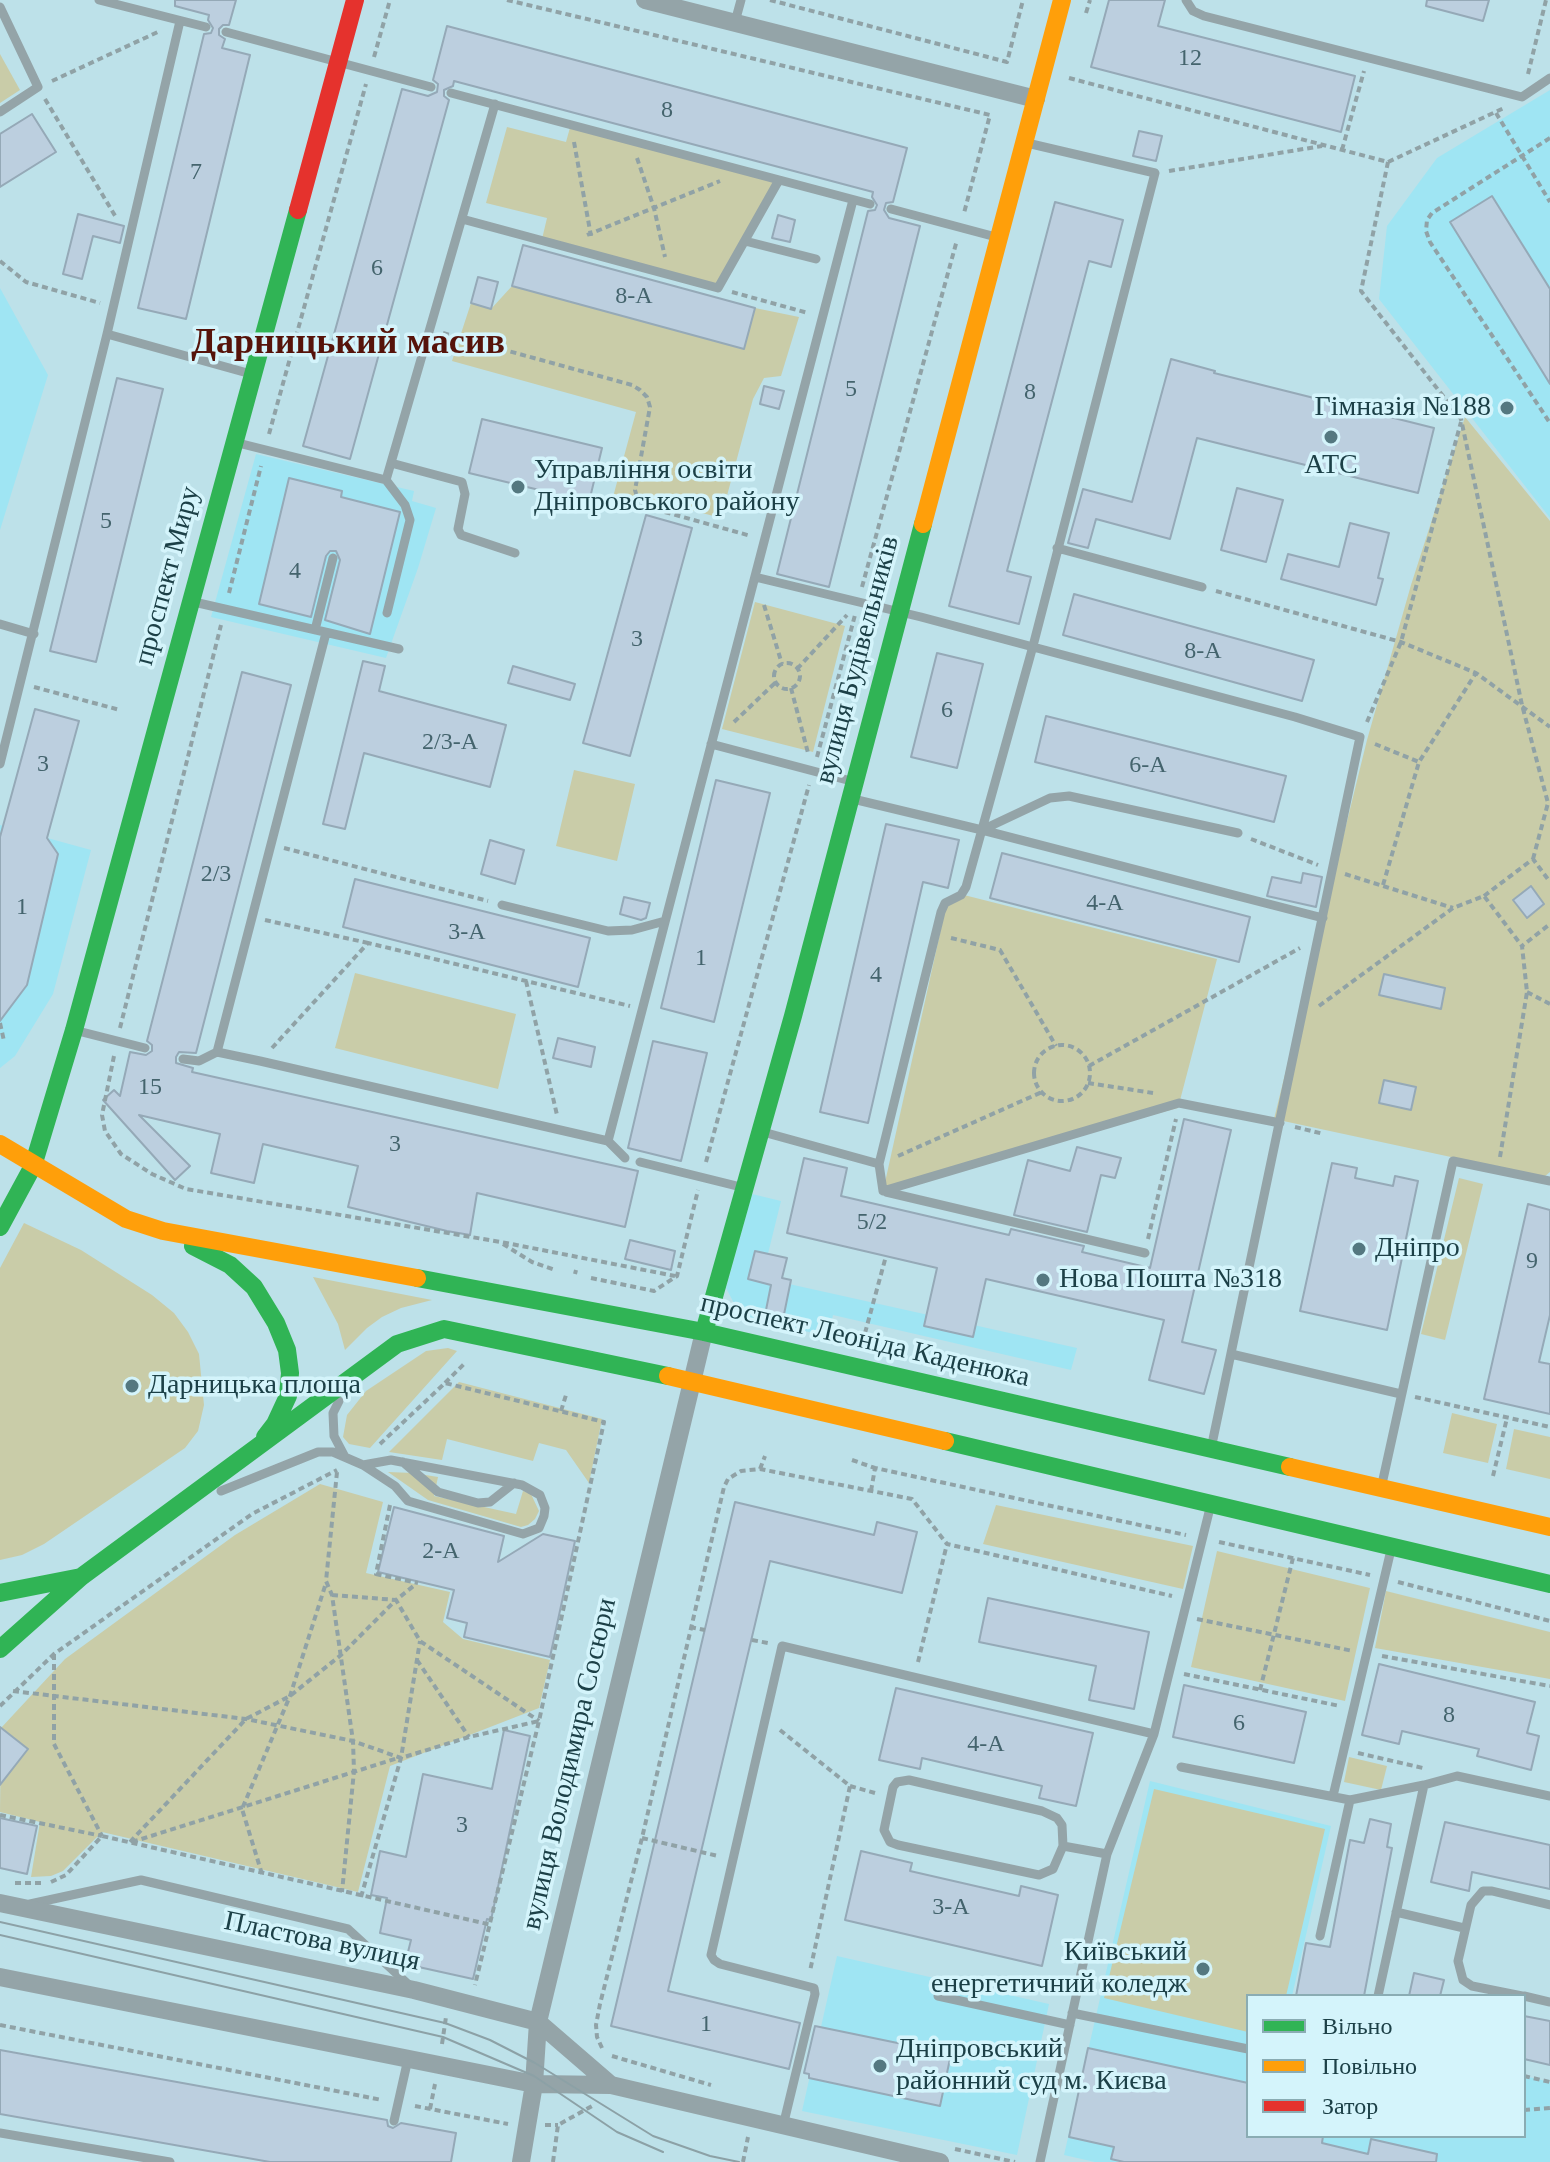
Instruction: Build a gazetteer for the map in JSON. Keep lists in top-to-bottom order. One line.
{"streets":{"main road":["проспект Миру","вулиця Будівельників","проспект Леоніда Каденюка"],"street":["вулиця Володимира Сосюри","Пластова вулиця"]},"crossings":[["вулиця Будівельників","проспект Леоніда Каденюка"],["вулиця Будівельників","вулиця Володимира Сосюри"],["проспект Леоніда Каденюка","вулиця Володимира Сосюри"],["вулиця Володимира Сосюри","Пластова вулиця"]],"districts":["Дарницький масив"],"places":["Гімназія №188","АТС","Управління освіти Дніпровського району","Дніпро","Нова Пошта №318","Дарницька площа","Київський енергетичний коледж","Дніпровський районний суд м. Києва"],"house_numbers":["12","8","7","6","8-А","5","8","5","4","3","8-А","6","2/3-А","3","6-А","2/3","4-А","1","3-А","1","4","15","3","5/2","9","2-А","8","6","4-А","3","3-А","1"],"legend":["Вільно","Повільно","Затор"]}
